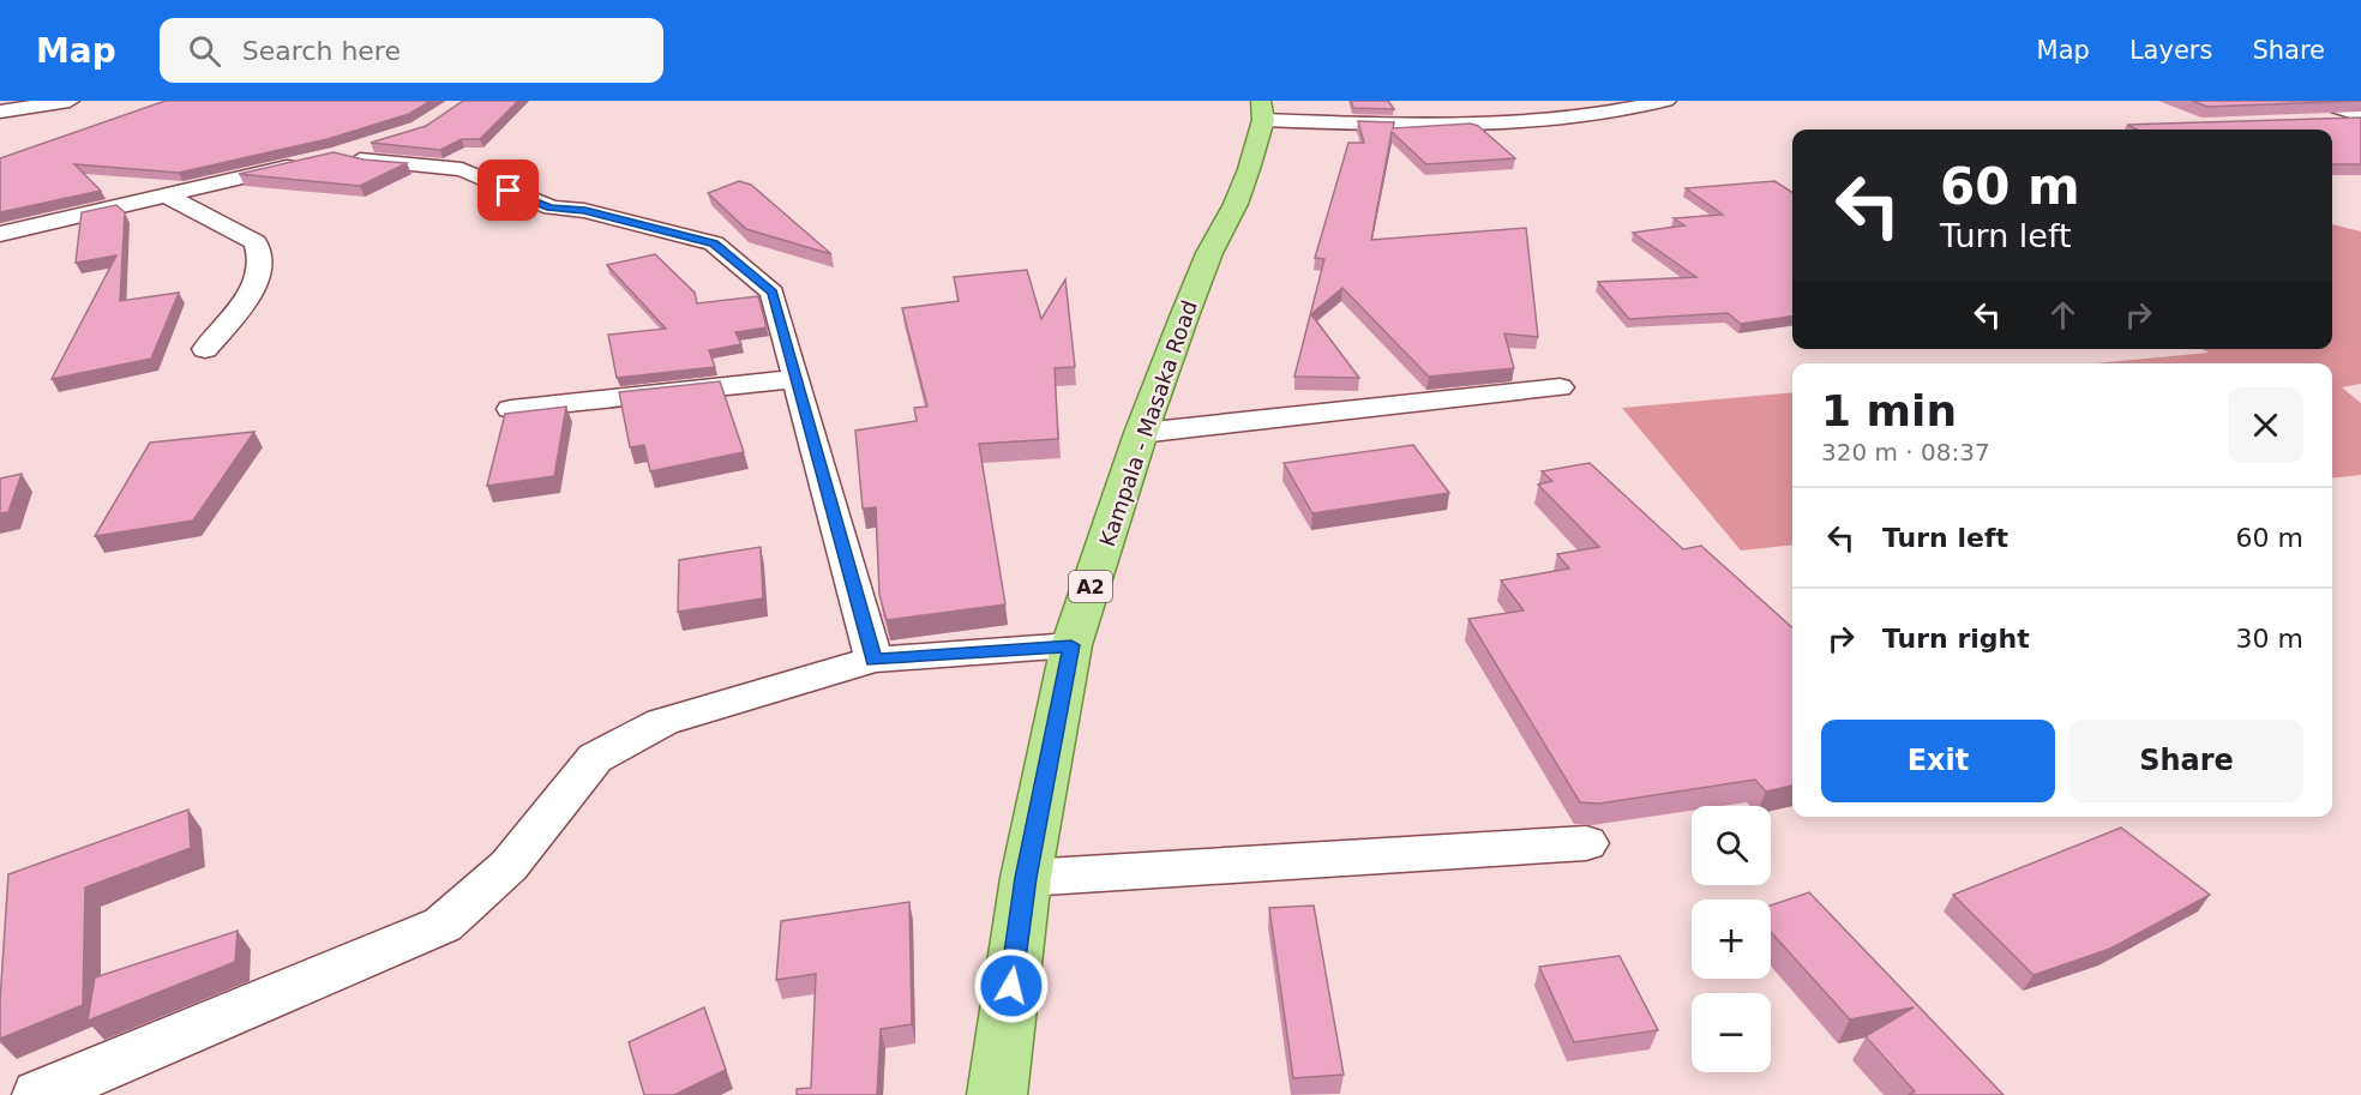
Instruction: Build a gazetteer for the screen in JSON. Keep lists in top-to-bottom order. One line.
{"streets":{"main road":["Kampala - Masaka Road","A2"]},"page":{"header":"Map","search":"Search here","nav":["Map","Layers","Share"],"turn":["60 m","Turn left"],"heading":["1 min","320 m · 08:37"],"list":[{"name":"Turn left","value":"60 m"},{"name":"Turn right","value":"30 m"}],"buttons":["Exit","Share"],"map_buttons":["+","−"]}}
